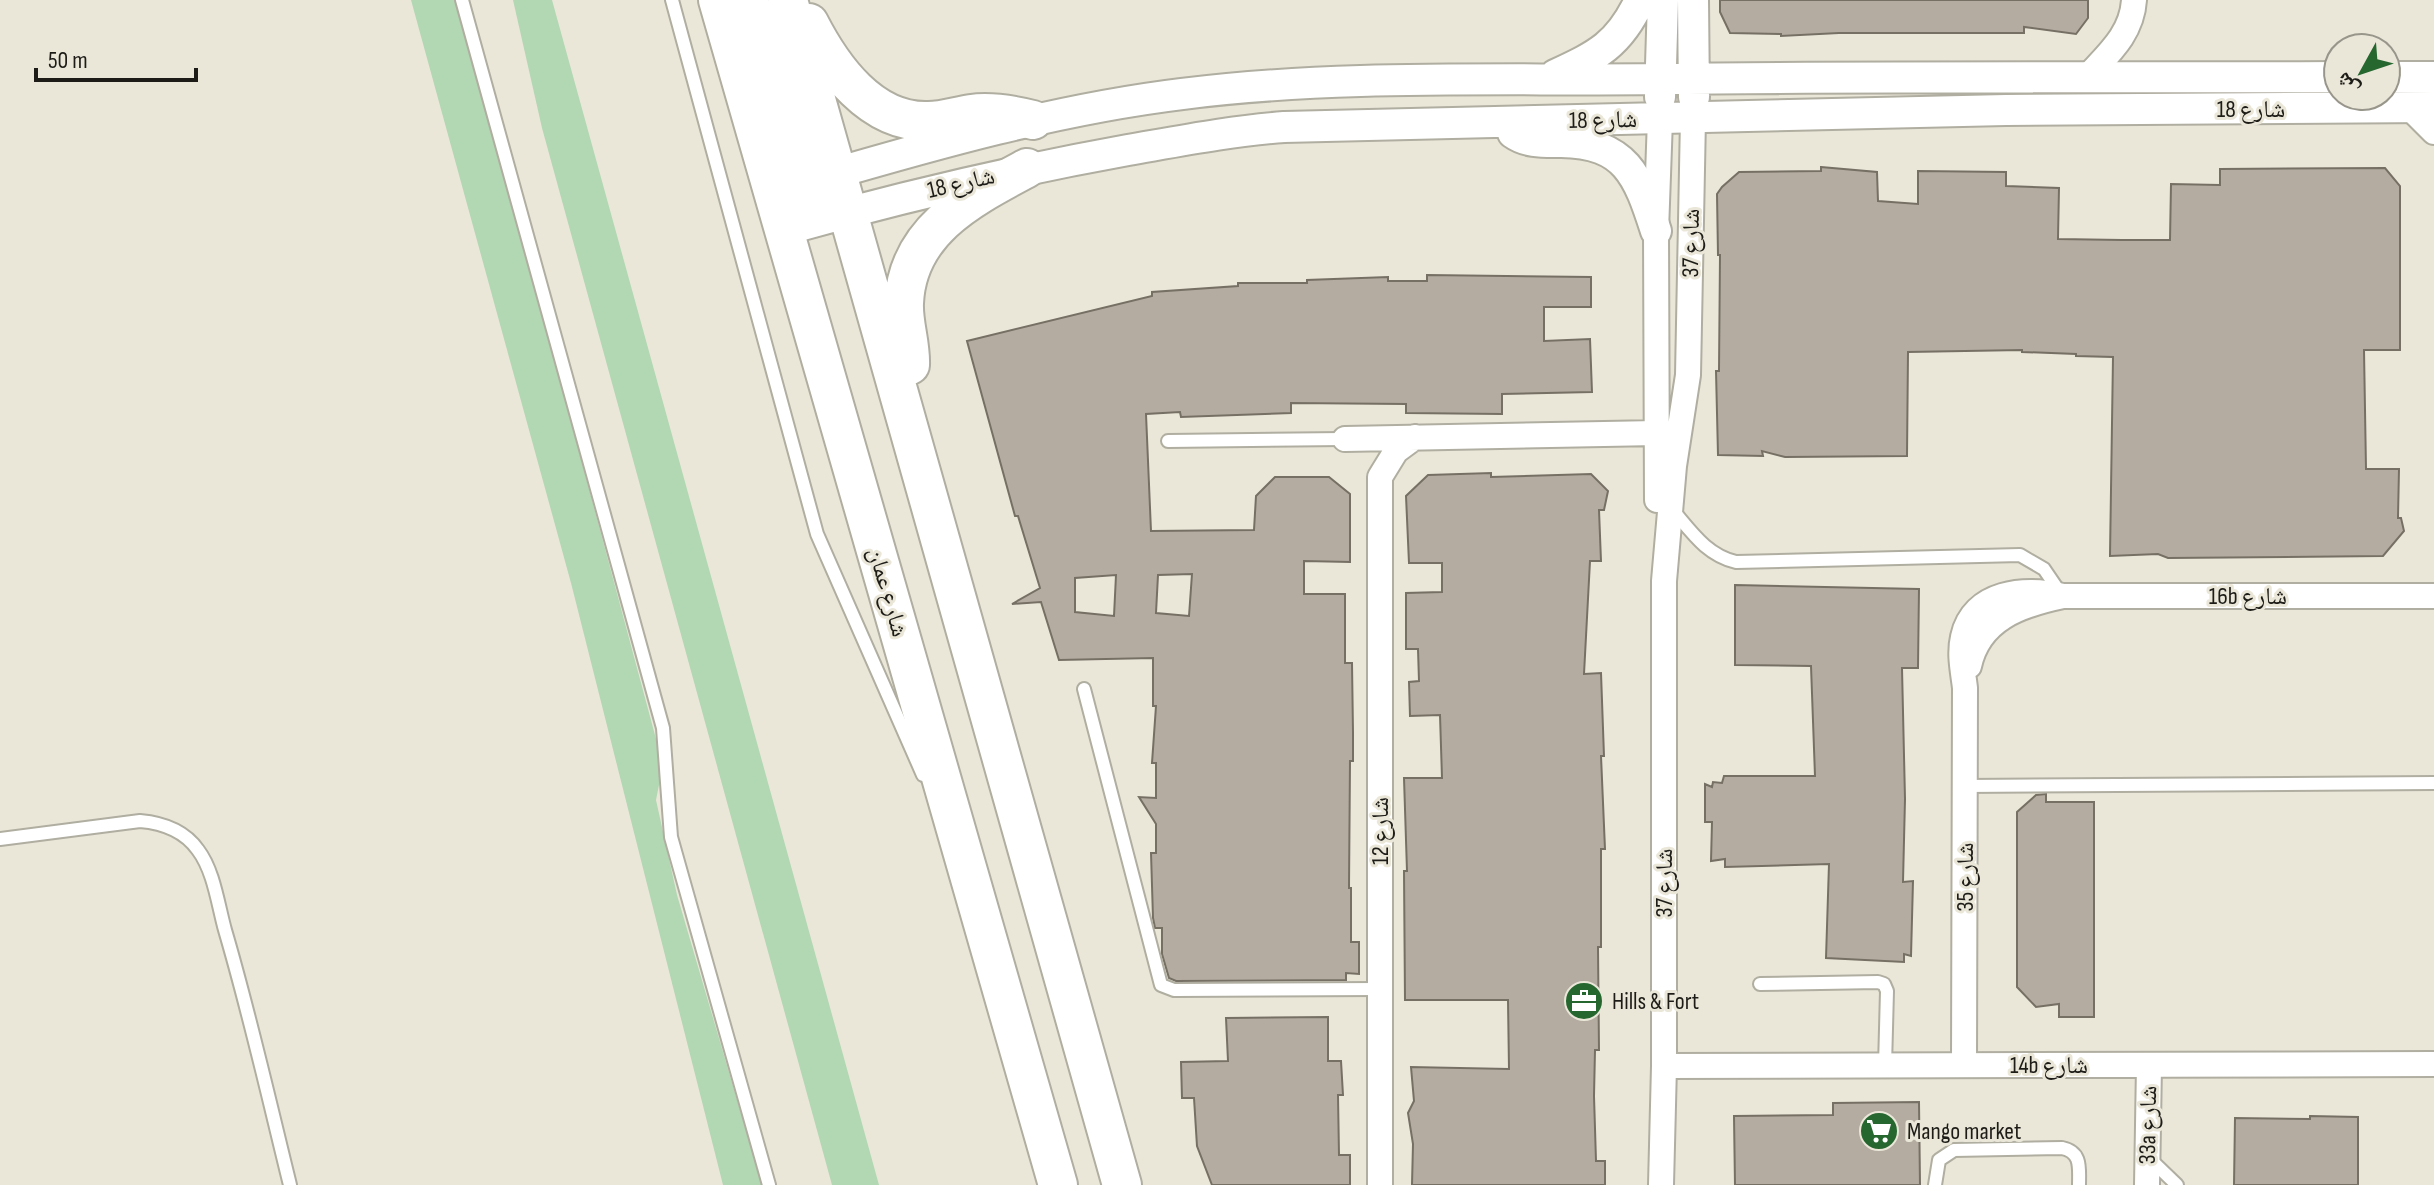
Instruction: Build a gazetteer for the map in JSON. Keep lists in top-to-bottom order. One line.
{"streets":{"main road":["شارع عمان"],"street":["شارع 18","شارع 37","16b شارع","شارع 12","شارع 35","14b شارع","33a شارع"]},"crossings":[["شارع 18","شارع 37"],["شارع 18","شارع عمان"],["شارع 37","14b شارع"],["16b شارع","شارع 35"],["شارع 35","14b شارع"],["14b شارع","33a شارع"]],"places":{"office":["Hills & Fort"],"supermarket":["Mango market"]},"scale_bar":"50 m","north":"bottom left"}
